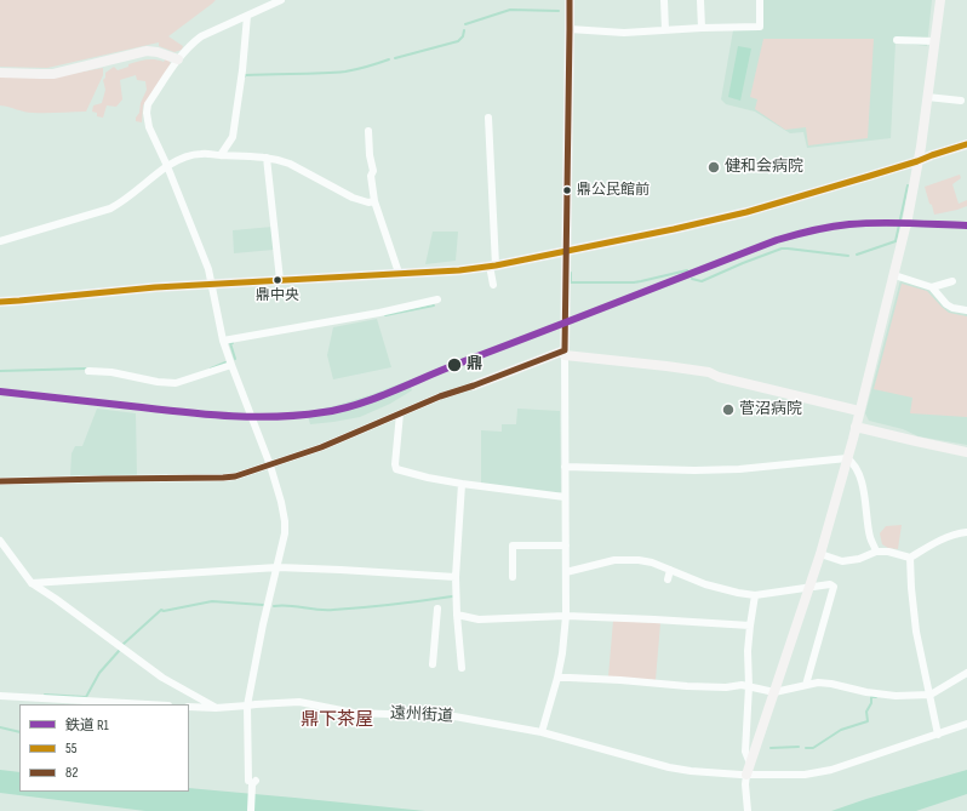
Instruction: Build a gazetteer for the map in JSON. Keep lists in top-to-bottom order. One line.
{"streets":{"street":["遠州街道"]},"districts":["鼎下茶屋"],"places":["健和会病院","鼎公民館前","鼎中央","鼎","菅沼病院"],"lines":["transit line 82","transit line 55","rail line R1"],"legend":["鉄道 R1","55","82"]}
